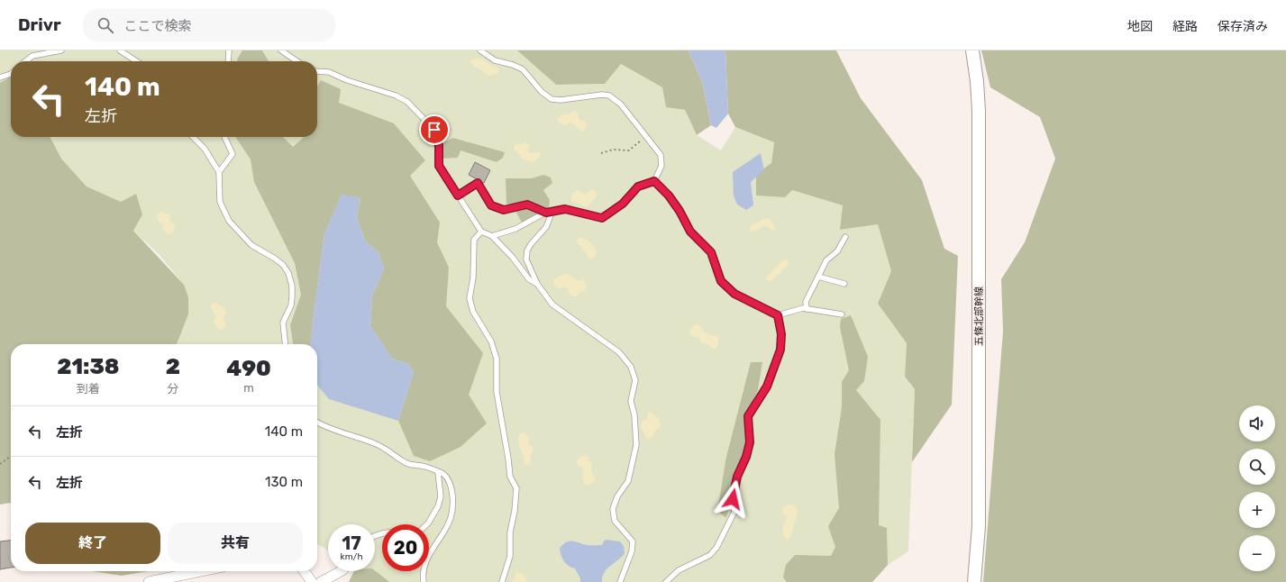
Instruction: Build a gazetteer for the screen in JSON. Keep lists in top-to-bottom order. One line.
{"streets":{"street":["五條北部幹線"]},"page":{"header":"Drivr","search":"ここで検索","nav":["地図","経路","保存済み"],"turn":["140 m","左折"],"eta":["21:38","到着","2","分","490","m"],"map_buttons":["+","−"],"list":[{"name":"左折","value":"140 m"},{"name":"左折","value":"130 m"}],"buttons":["終了","共有"],"speed":"17 km/h","limit":"20"}}
